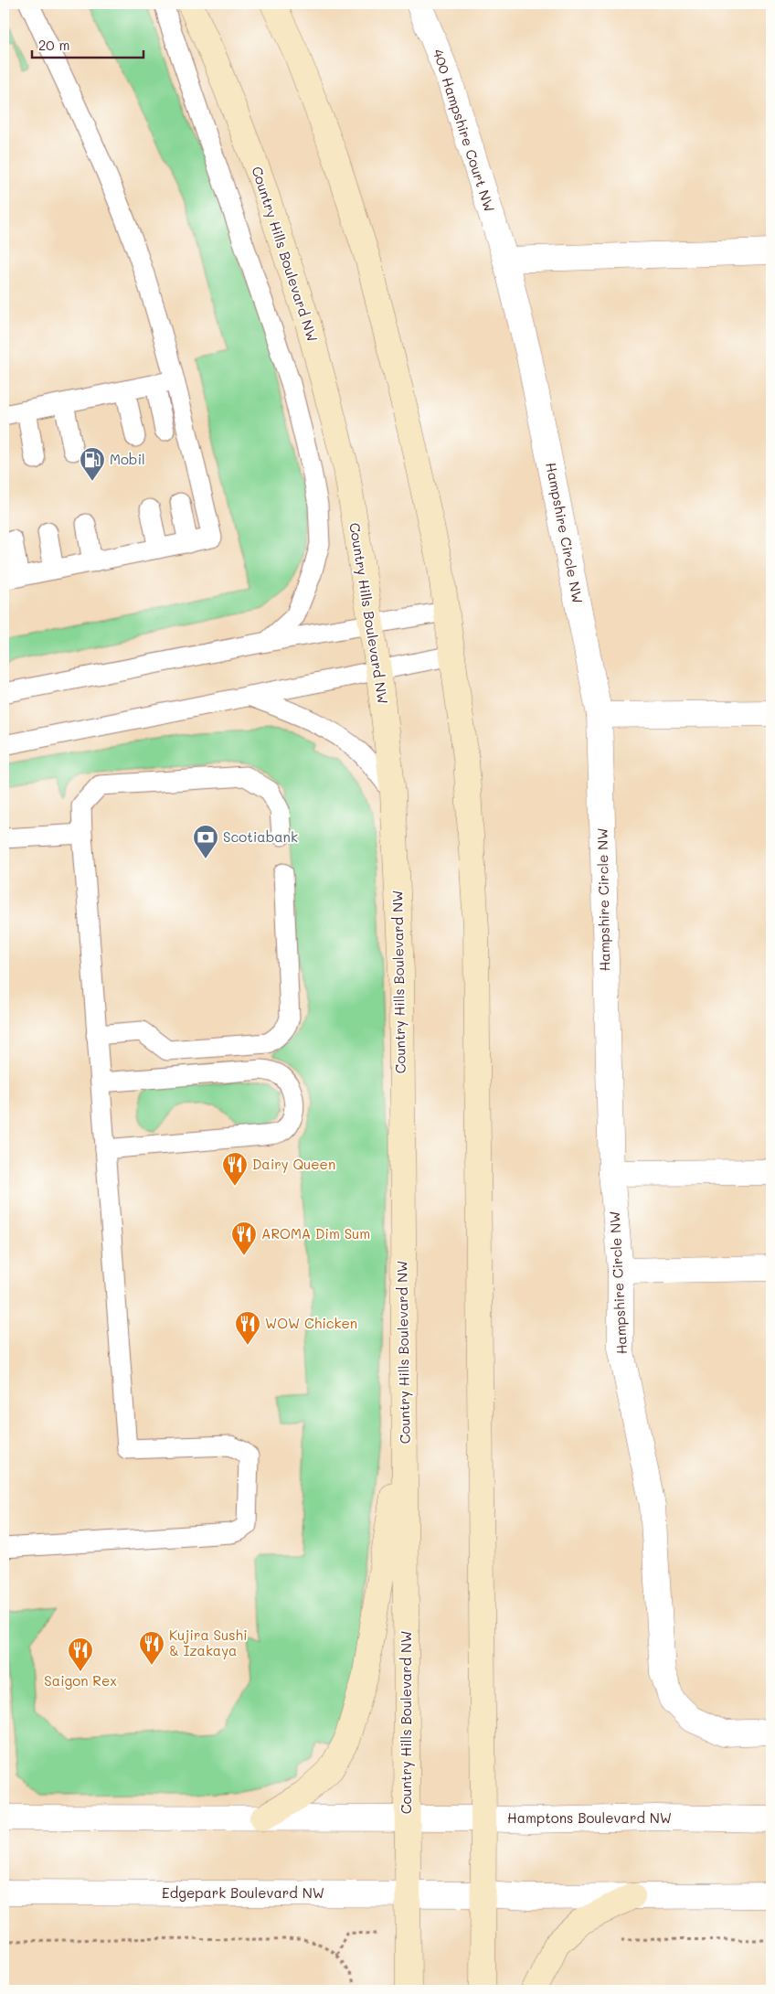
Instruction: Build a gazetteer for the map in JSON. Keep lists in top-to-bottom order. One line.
{"streets":{"main road":["Country Hills Boulevard NW"],"street":["400 Hampshire Court NW","Hampshire Circle NW","Hamptons Boulevard NW","Edgepark Boulevard NW"]},"crossings":[["400 Hampshire Court NW","Hampshire Circle NW"],["Country Hills Boulevard NW","Hamptons Boulevard NW"],["Country Hills Boulevard NW","Edgepark Boulevard NW"]],"places":{"fuel station":["Mobil"],"bank":["Scotiabank"],"restaurant":["Dairy Queen","AROMA Dim Sum","WOW Chicken","Kujira Sushi & Izakaya","Saigon Rex"]},"scale_bar":"20 m"}
